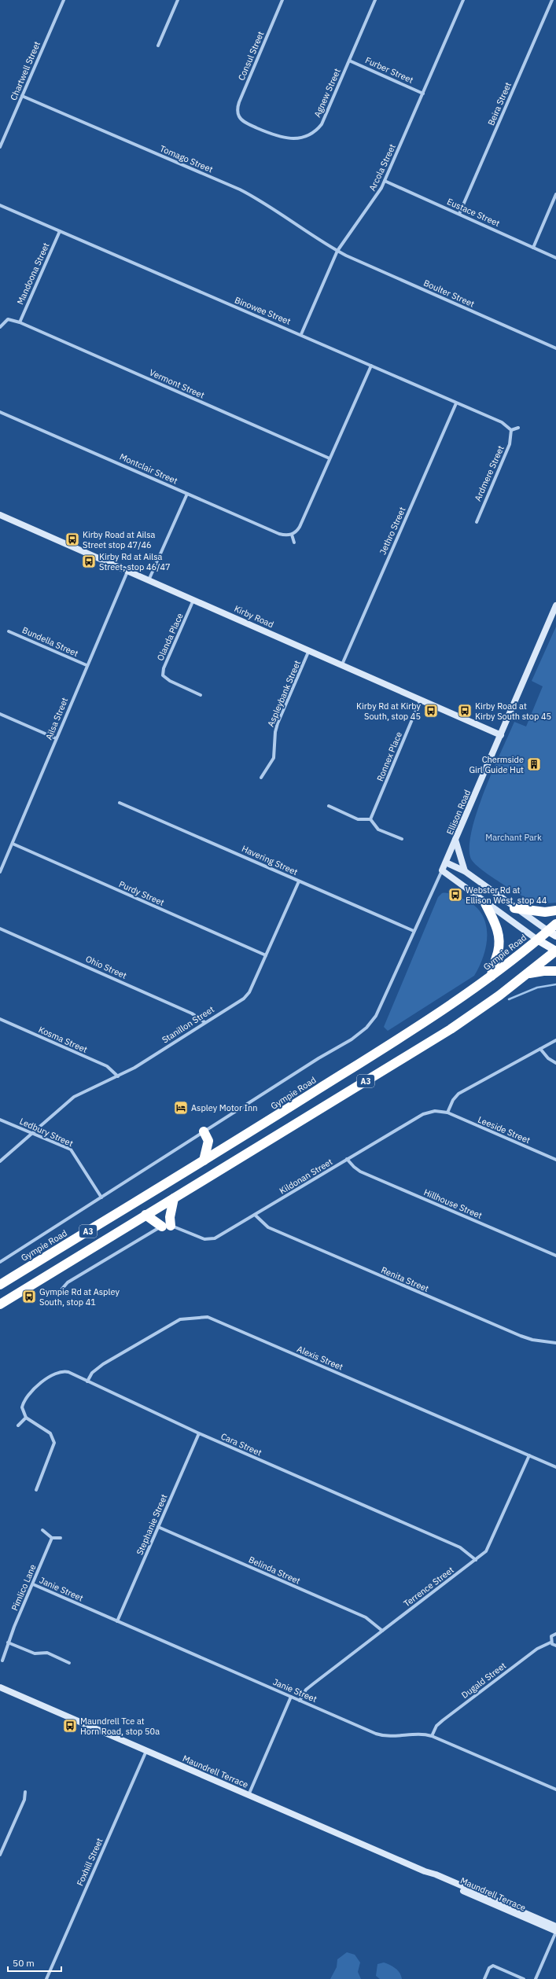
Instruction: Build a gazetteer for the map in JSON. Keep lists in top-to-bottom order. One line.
{"streets":{"highway":["Gympie Road","A3"],"main road":["Kirby Road","Ellison Road","Maundrell Terrace"],"street":["Consul Street","Furber Street","Chartwell Street","Agnew Street","Beira Street","Tomago Street","Arcola Street","Eustace Street","Mandoona Street","Boulter Street","Binowee Street","Vermont Street","Montclair Street","Ardmere Street","Jethro Street","Olanda Place","Bundella Street","Aspleybank Street","Ailsa Street","Ronnex Place","Havering Street","Purdy Street","Ohio Street","Stanillon Street","Kosma Street","Leeside Street","Ledbury Street","Kildonan Street","Hillhouse Street","Renita Street","Alexis Street","Cara Street","Stephanie Street","Belinda Street","Terrence Street","Pimlico Lane","Janie Street","Dugald Street","Foxhill Street"]},"crossings":[["Consul Street","Agnew Street"],["Furber Street","Agnew Street"],["Furber Street","Arcola Street"],["Chartwell Street","Tomago Street"],["Beira Street","Eustace Street"],["Tomago Street","Arcola Street"],["Tomago Street","Boulter Street"],["Arcola Street","Eustace Street"],["Arcola Street","Boulter Street"],["Arcola Street","Binowee Street"],["Mandoona Street","Binowee Street"],["Mandoona Street","Vermont Street"],["Binowee Street","Ardmere Street"],["Binowee Street","Jethro Street"],["Jethro Street","Kirby Road"],["Kirby Road","Olanda Place"],["Kirby Road","Aspleybank Street"],["Kirby Road","Ailsa Street"],["Kirby Road","Ronnex Place"],["Kirby Road","Ellison Road"],["Bundella Street","Ailsa Street"],["Ailsa Street","Purdy Street"],["Ellison Road","Havering Street"],["Ellison Road","Gympie Road"],["Havering Street","Stanillon Street"],["Purdy Street","Stanillon Street"],["Gympie Road","Ledbury Street"],["Ohio Street","Stanillon Street"],["Stanillon Street","Kosma Street"],["Stanillon Street","Ledbury Street"],["Leeside Street","Kildonan Street"],["Kildonan Street","Hillhouse Street"],["Kildonan Street","Renita Street"],["Alexis Street","Cara Street"],["Alexis Street","Terrence Street"],["Cara Street","Stephanie Street"],["Cara Street","Terrence Street"],["Stephanie Street","Belinda Street"],["Stephanie Street","Janie Street"],["Belinda Street","Terrence Street"],["Terrence Street","Janie Street"],["Pimlico Lane","Janie Street"],["Janie Street","Dugald Street"],["Maundrell Terrace","Foxhill Street"]],"parks":["Marchant Park"],"places":{"bus stop":["Kirby Road at Ailsa Street stop 47/46","Kirby Rd at Ailsa Street, stop 46/47","Kirby Rd at Kirby South, stop 45","Kirby Road at Kirby South stop 45","Webster Rd at Ellison West, stop 44","Gympie Rd at Aspley South, stop 41","Maundrell Tce at Horn Road, stop 50a"],"building":["Chermside Girl Guide Hut"],"hotel":["Aspley Motor Inn"]},"scale_bar":"50 m"}
